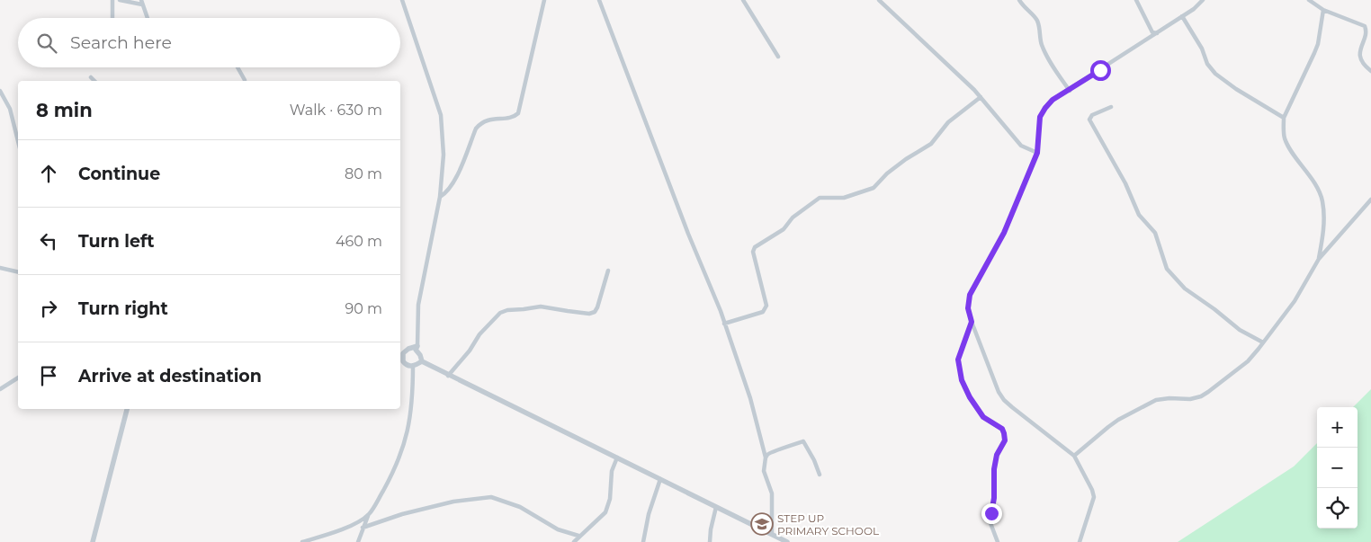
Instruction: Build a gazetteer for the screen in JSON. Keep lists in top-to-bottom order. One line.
{"places":{"school or university":["STEP UP PRIMARY SCHOOL"]},"page":{"search":"Search here","heading":["8 min","Walk · 630 m"],"list":[["Continue","80 m"],["Turn left","460 m"],["Turn right","90 m"],"Arrive at destination"],"map_buttons":["+","−"]}}
